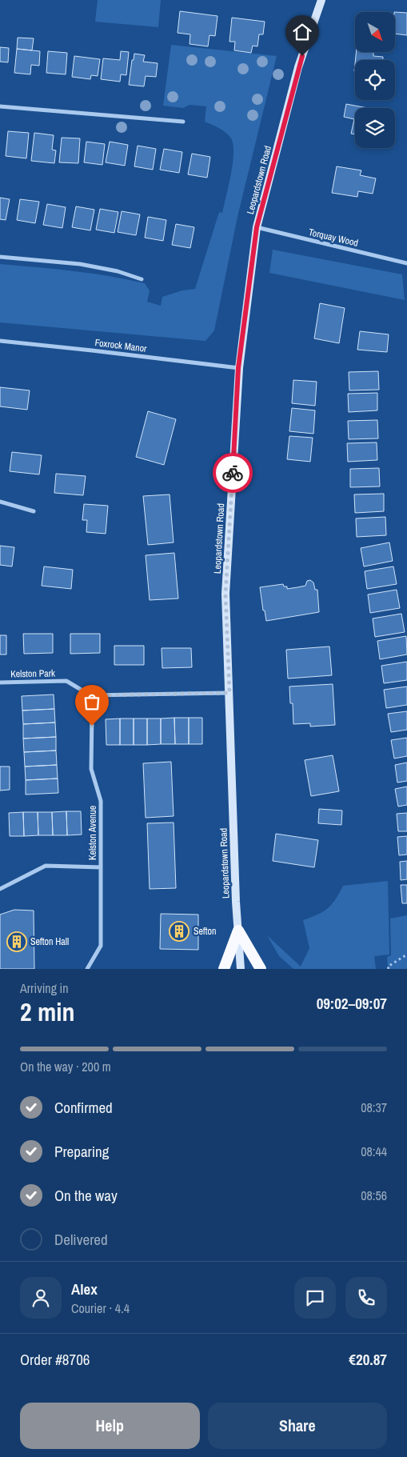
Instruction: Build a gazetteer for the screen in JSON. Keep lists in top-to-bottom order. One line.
{"streets":{"main road":["Leopardstown Road"],"street":["Torquay Wood","Foxrock Manor","Kelston Park","Kelston Avenue"]},"crossings":[["Leopardstown Road","Torquay Wood"],["Leopardstown Road","Foxrock Manor"],["Kelston Park","Kelston Avenue"]],"places":{"building":["Sefton","Sefton Hall"]},"north":"bottom right","page":{"heading":["2 min","Arriving in","09:02–09:07"],"panel":["Alex","Courier · 4.4","Order #8706","€20.87"],"bar":"On the way · 200 m","list":[["Confirmed","08:37"],["Preparing","08:44"],["On the way","08:56"],"Delivered"],"buttons":["Help","Share"]}}
